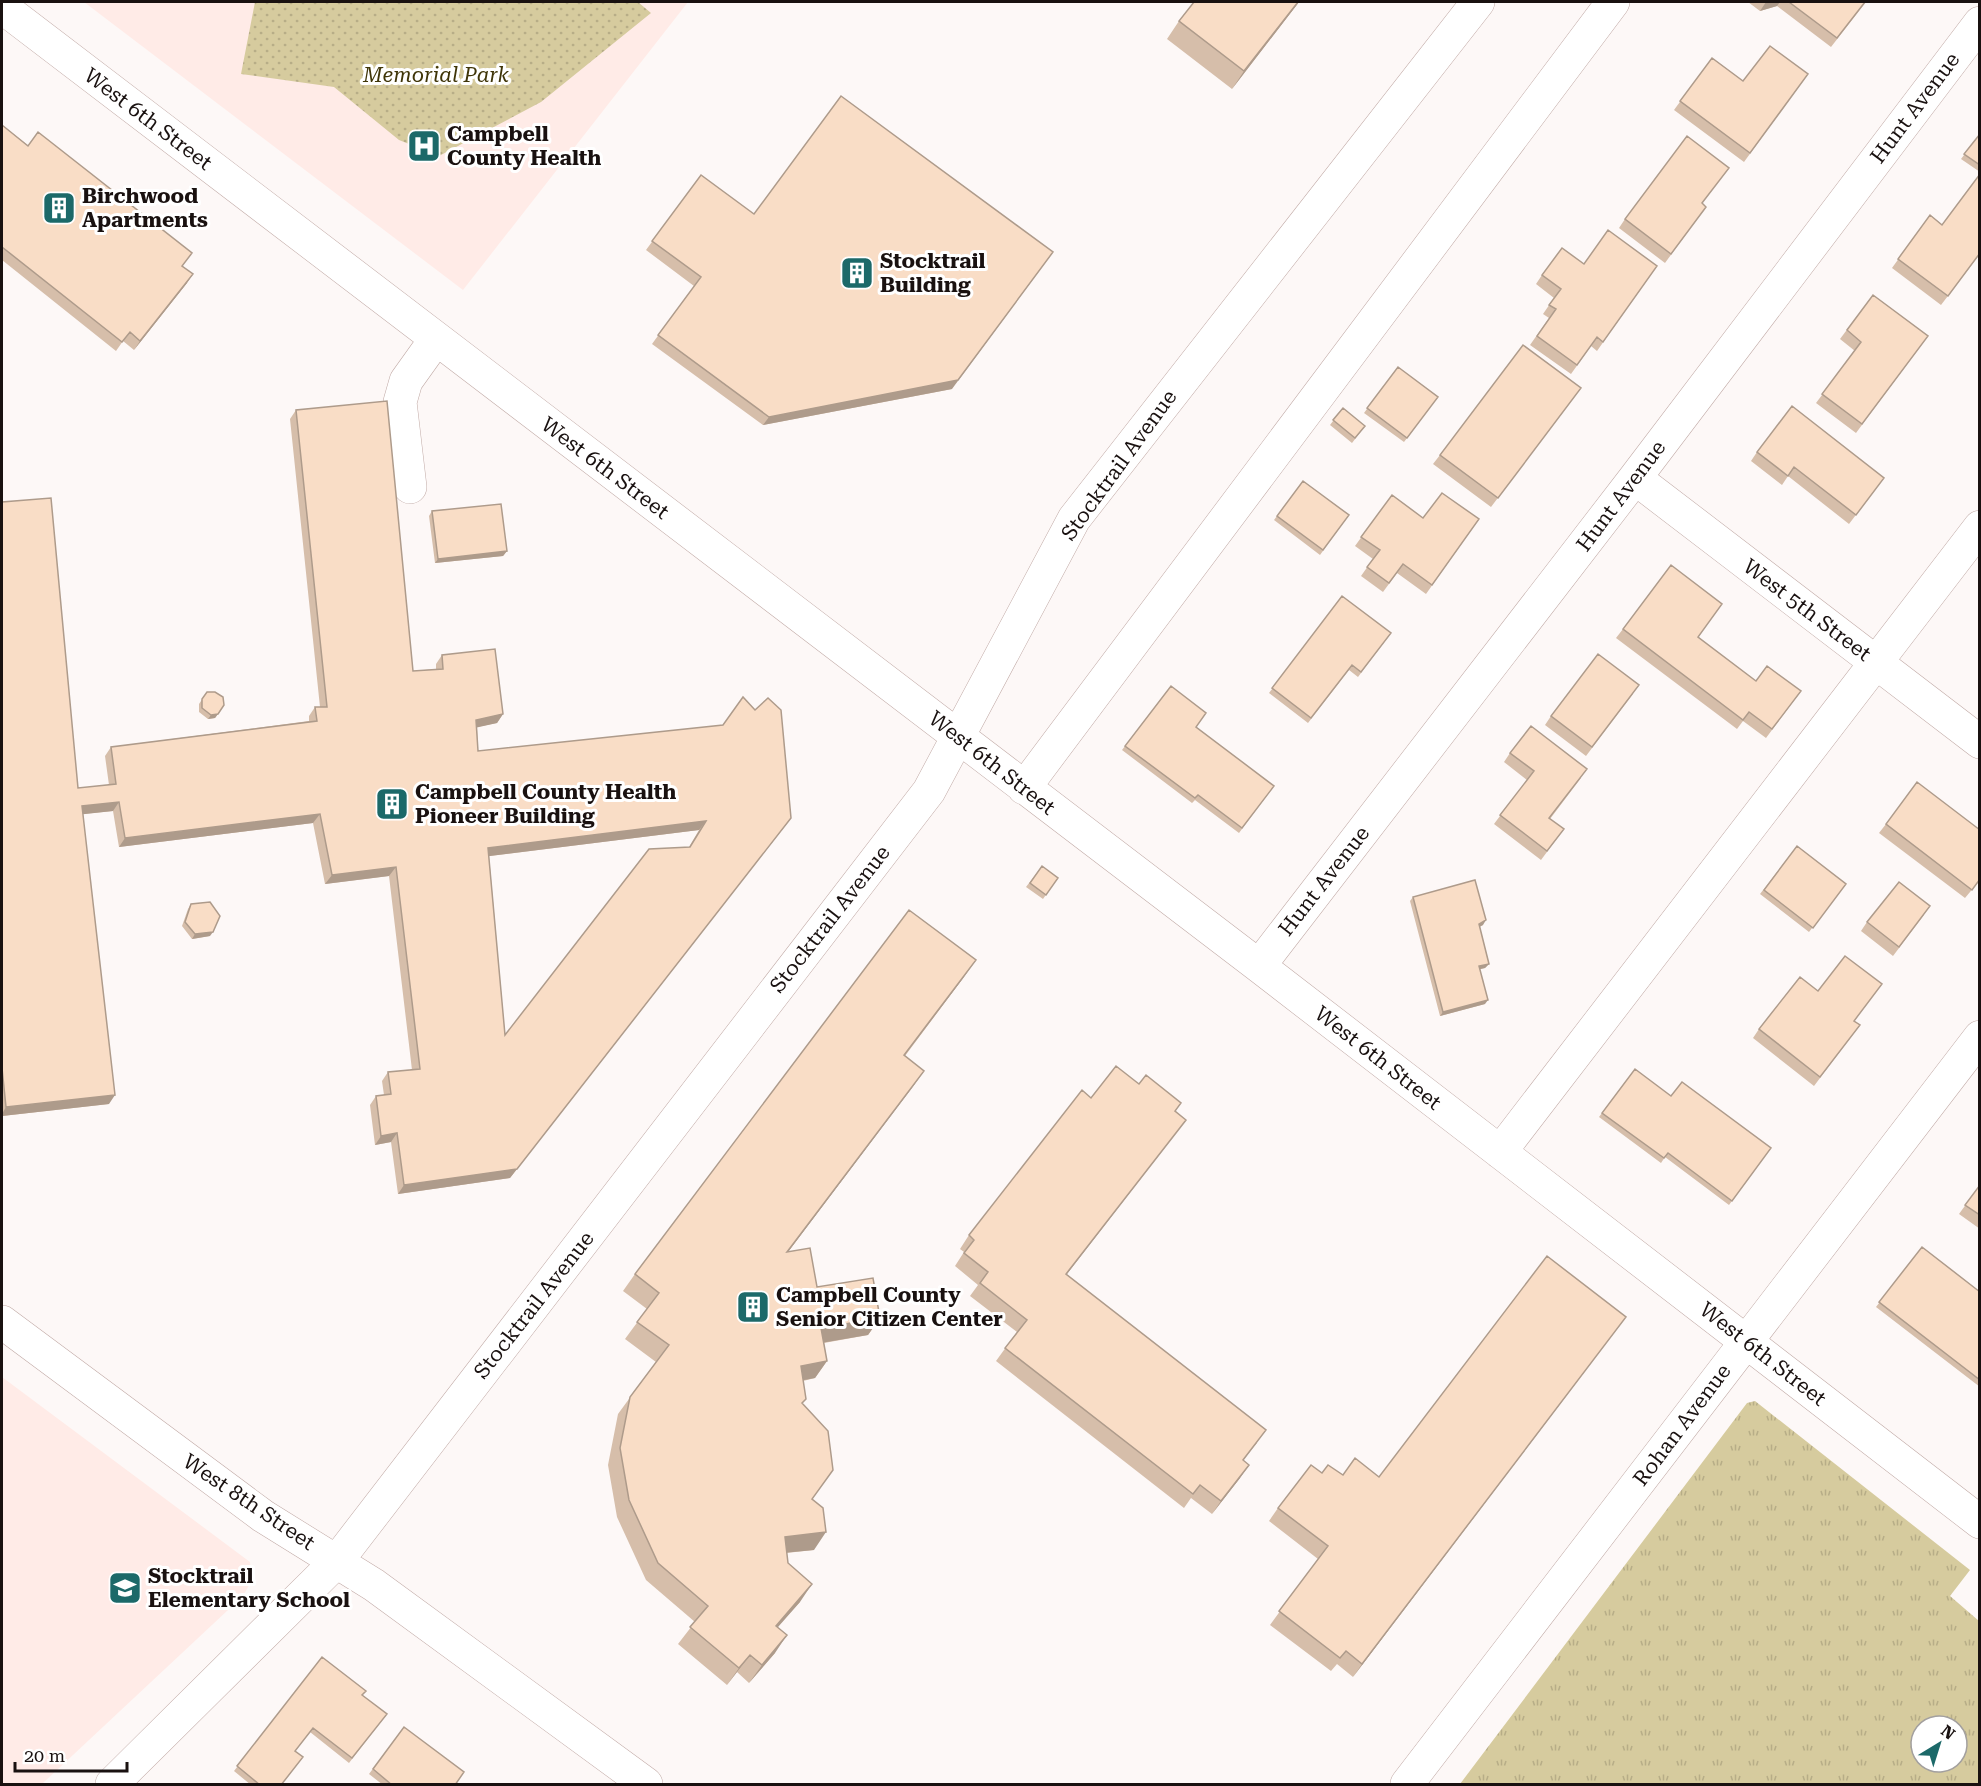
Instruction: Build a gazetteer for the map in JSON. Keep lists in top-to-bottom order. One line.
{"streets":{"street":["Hunt Avenue","West 6th Street","Stocktrail Avenue","West 5th Street","Rohan Avenue","West 8th Street"]},"crossings":[["Hunt Avenue","West 6th Street"],["Hunt Avenue","West 5th Street"],["West 6th Street","Stocktrail Avenue"],["West 6th Street","Rohan Avenue"],["Stocktrail Avenue","West 8th Street"]],"parks":["Memorial Park"],"places":{"hospital":["Campbell County Health"],"building":["Birchwood Apartments","Stocktrail Building","Campbell County Health Pioneer Building","Campbell County Senior Citizen Center"],"school or university":["Stocktrail Elementary School"]},"scale_bar":"20 m","north":"top right"}
